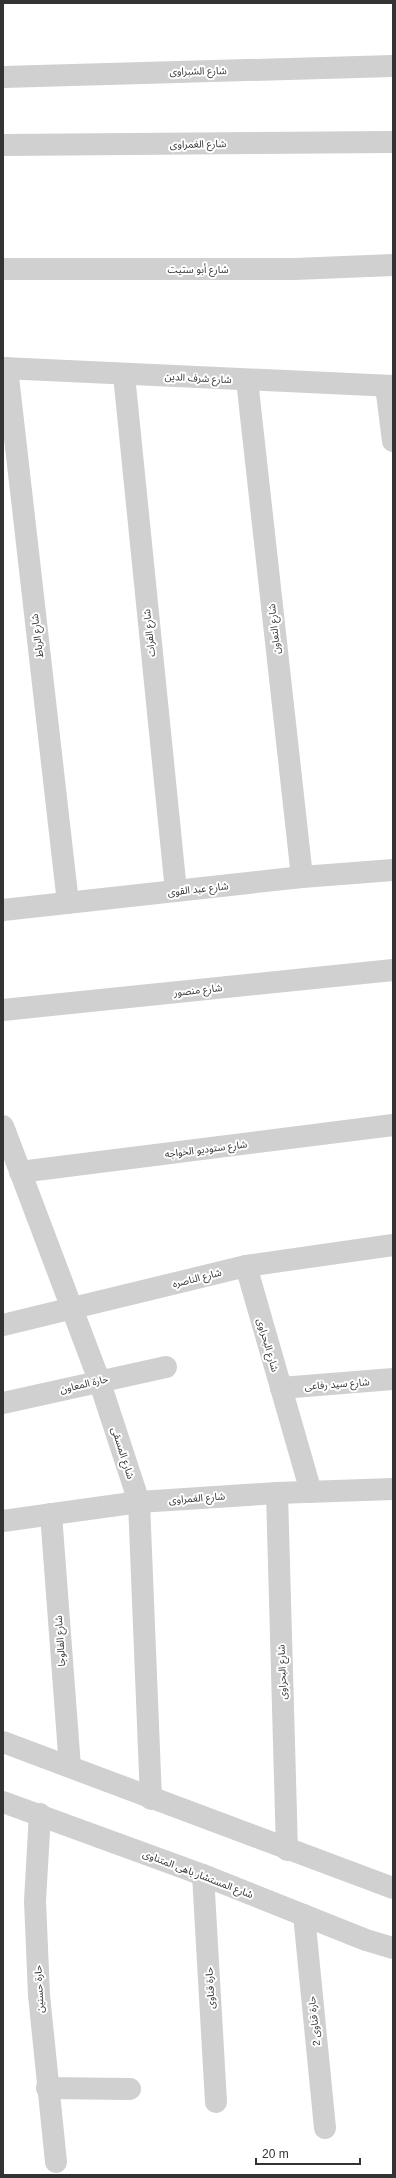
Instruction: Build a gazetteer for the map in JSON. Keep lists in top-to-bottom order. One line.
{"streets":{"street":["شارع الشبراوى","شارع الغمراوى","شارع أبو ستيت","شارع شرف الدين","شارع التعاون","شارع الفرات","شارع الرباط","شارع عبد القوى","شارع منصور","شارع ستوديو الخواجه","شارع الناصره","شارع البحراوى","حارة المعاون","شارع سيد رفاعى","شارع المسقى","شارع الفالوجا","شارع المستشار باهى المتناوى","حارة قناوى","حارة حسنين","حارة قناوى 2"]},"crossings":[["شارع الغمراوى","شارع البحراوى"],["شارع الغمراوى","شارع المسقى"],["شارع الغمراوى","شارع الفالوجا"],["شارع شرف الدين","شارع التعاون"],["شارع شرف الدين","شارع الفرات"],["شارع شرف الدين","شارع الرباط"],["شارع التعاون","شارع عبد القوى"],["شارع الفرات","شارع عبد القوى"],["شارع الرباط","شارع عبد القوى"],["شارع ستوديو الخواجه","شارع المسقى"],["شارع الناصره","شارع البحراوى"],["شارع الناصره","شارع المسقى"],["شارع البحراوى","شارع سيد رفاعى"],["حارة المعاون","شارع المسقى"],["شارع المستشار باهى المتناوى","حارة قناوى"],["شارع المستشار باهى المتناوى","حارة حسنين"],["شارع المستشار باهى المتناوى","حارة قناوى 2"]],"scale_bar":"20 m"}
